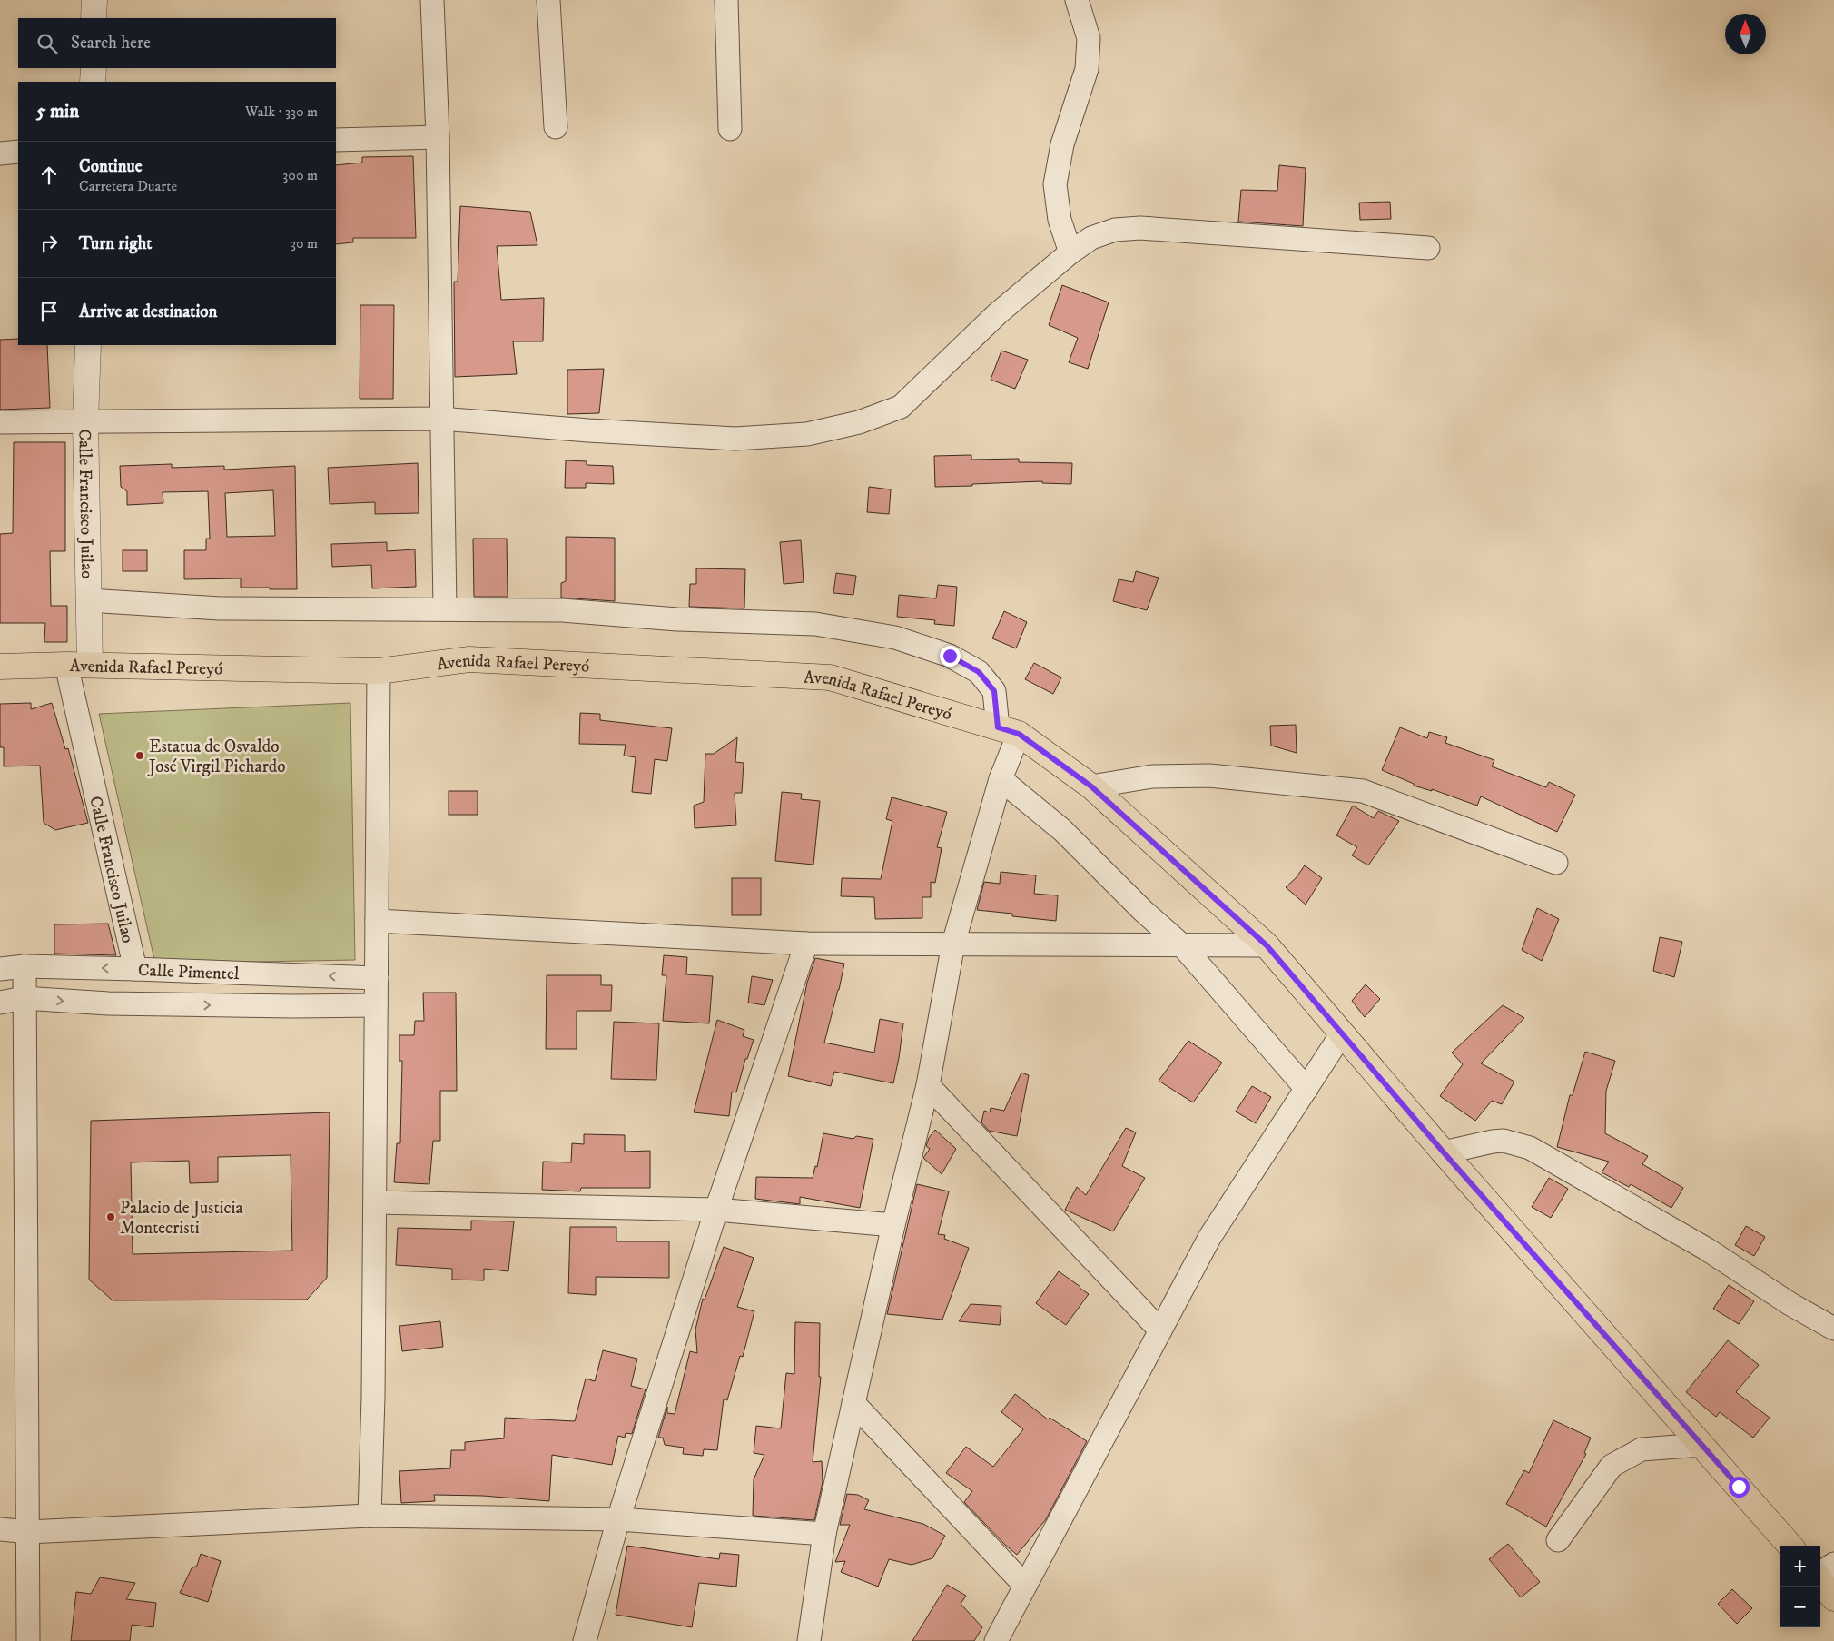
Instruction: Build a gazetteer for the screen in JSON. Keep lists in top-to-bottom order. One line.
{"streets":{"main road":["Avenida Rafael Pereyó"],"street":["Calle Francisco Juilao","Calle Pimentel"]},"crossings":[["Calle Francisco Juilao","Avenida Rafael Pereyó"],["Calle Francisco Juilao","Calle Pimentel"]],"places":["Estatua de Osvaldo José Virgil Pichardo","Palacio de Justicia Montecristi"],"north":"top","page":{"search":"Search here","heading":["5 min","Walk · 330 m"],"list":[["Continue","Carretera Duarte","300 m"],["Turn right","30 m"],"Arrive at destination"],"map_buttons":["+","−"]}}
